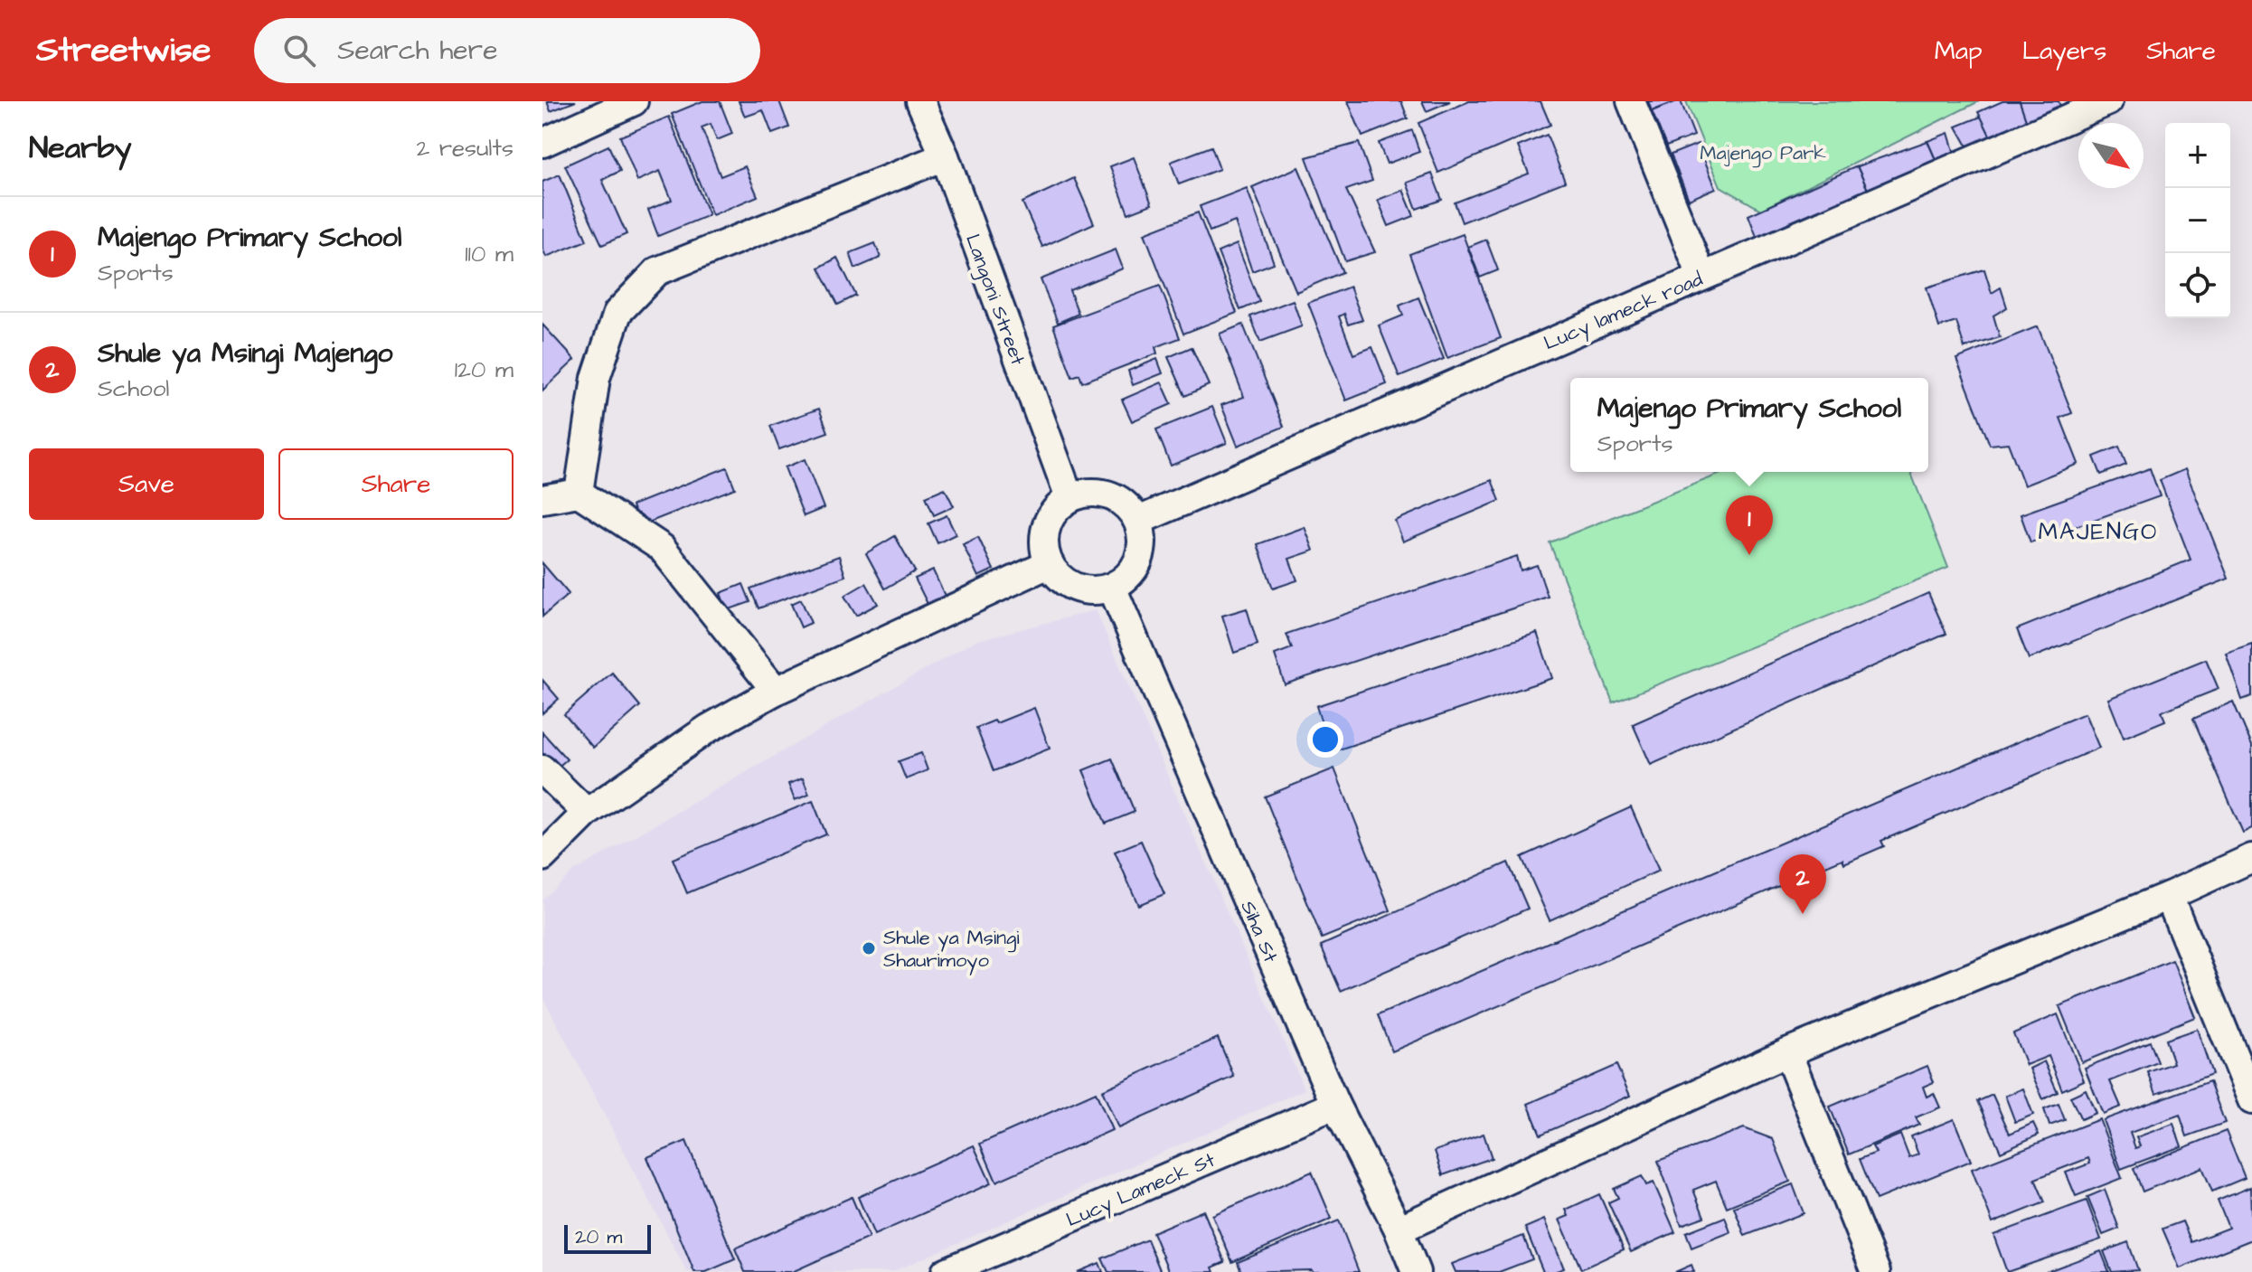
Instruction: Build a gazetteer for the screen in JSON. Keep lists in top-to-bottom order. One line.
{"streets":{"street":["Langoni Street","Lucy lameck road","Siha St","Lucy Lameck St"]},"crossings":[["Langoni Street","Lucy lameck road"],["Langoni Street","Siha St"],["Lucy lameck road","Siha St"],["Siha St","Lucy Lameck St"]],"districts":["MAJENGO"],"parks":["Majengo Park"],"places":["Shule ya Msingi Shaurimoyo"],"scale_bar":"20 m","north":"bottom right","page":{"header":"Streetwise","search":"Search here","nav":["Map","Layers","Share"],"heading":["Nearby","2 results"],"map_buttons":["+","−"],"list":[{"mark":"1","name":"Majengo Primary School","note":"Sports","value":"110 m"},{"mark":"2","name":"Shule ya Msingi Majengo","note":"School","value":"120 m"}],"popup":["Majengo Primary School","Sports"],"buttons":["Save","Share"],"pins":["1","2"],"scale":"20 m"}}
